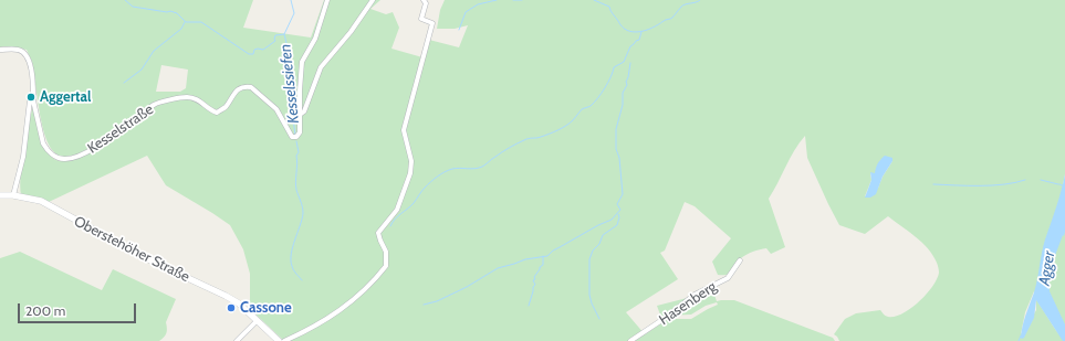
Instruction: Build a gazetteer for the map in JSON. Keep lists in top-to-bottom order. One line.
{"streets":{"street":["Kesselstraße","Oberstehöher Straße","Hasenberg"]},"water":["Kesselssiefen","Agger"],"places":["Aggertal","Cassone"],"scale_bar":"200 m"}
